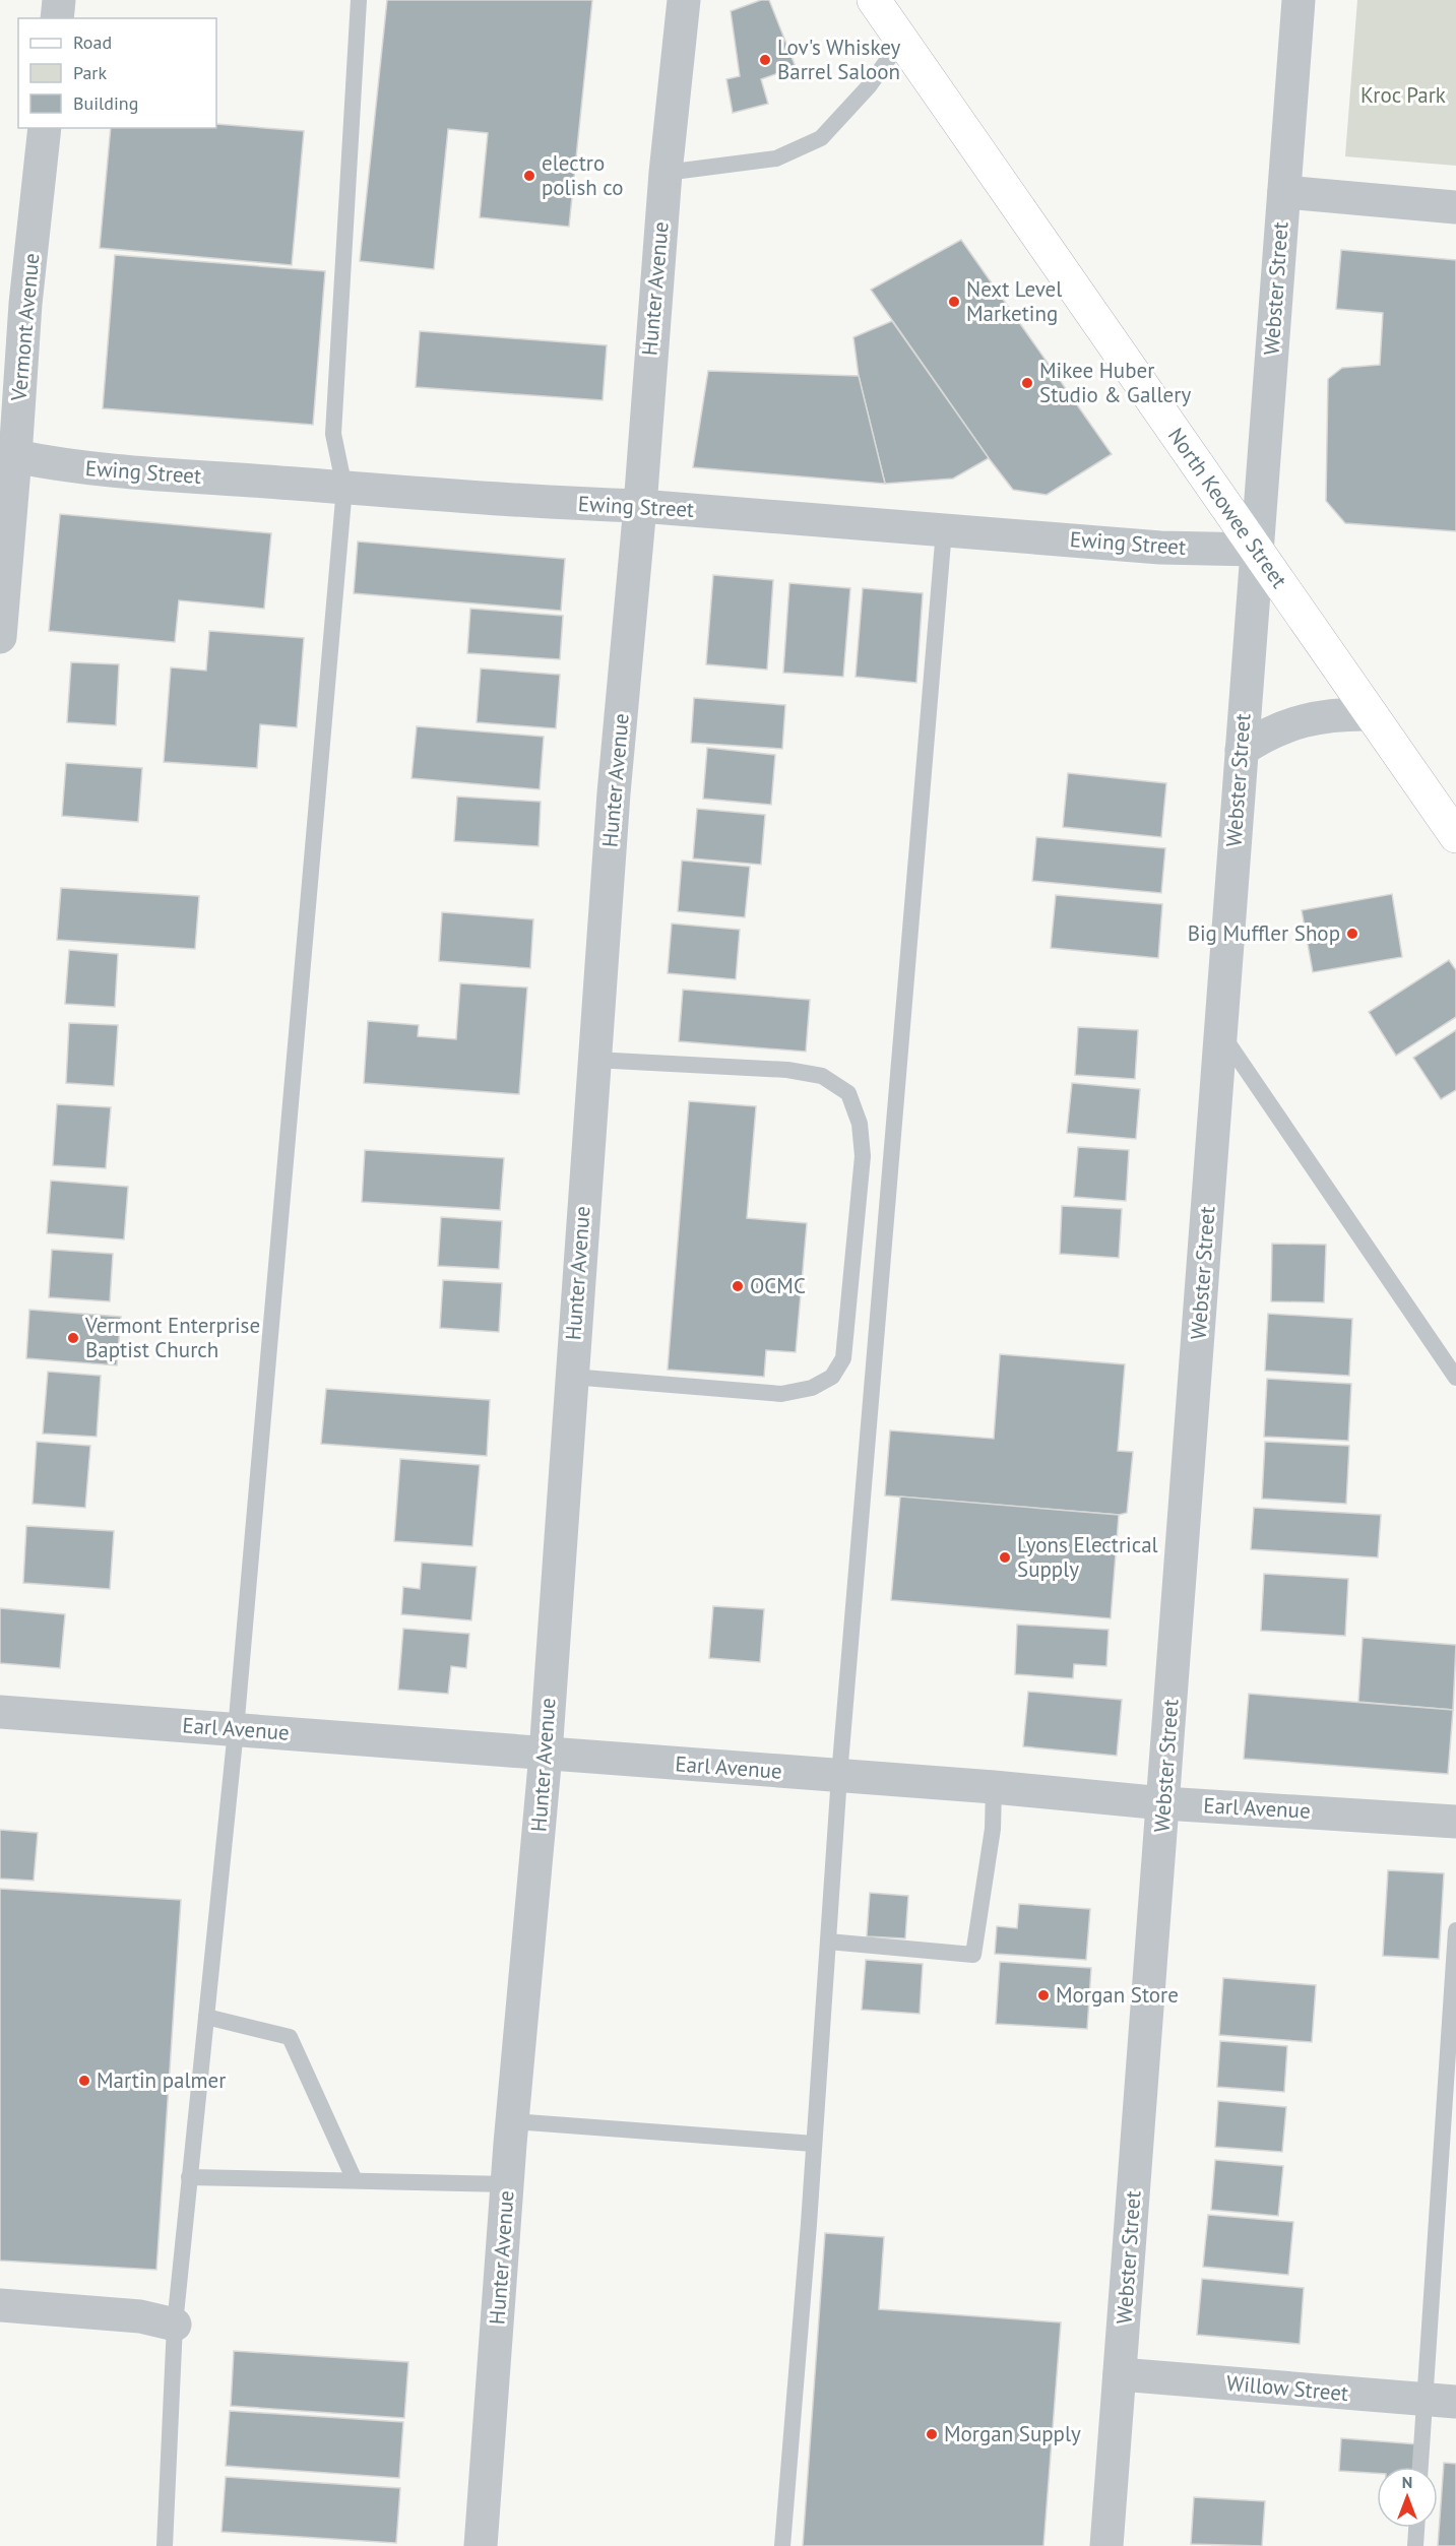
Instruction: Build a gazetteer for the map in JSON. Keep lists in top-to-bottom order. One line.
{"streets":{"main road":["North Keowee Street"],"street":["Hunter Avenue","Webster Street","Vermont Avenue","Ewing Street","Earl Avenue","Willow Street"]},"crossings":[["Hunter Avenue","Ewing Street"],["Hunter Avenue","Earl Avenue"],["Webster Street","Ewing Street"],["Webster Street","North Keowee Street"],["Webster Street","Earl Avenue"],["Webster Street","Willow Street"],["Vermont Avenue","Ewing Street"],["Ewing Street","North Keowee Street"]],"parks":["Kroc Park"],"places":["Lov's Whiskey Barrel Saloon","electro polish co","Next Level Marketing","Mikee Huber Studio & Gallery","Big Muffler Shop","OCMC","Vermont Enterprise Baptist Church","Lyons Electrical Supply","Morgan Store","Martin palmer","Morgan Supply"],"legend":["Road","Park","Building"],"north":"top"}
